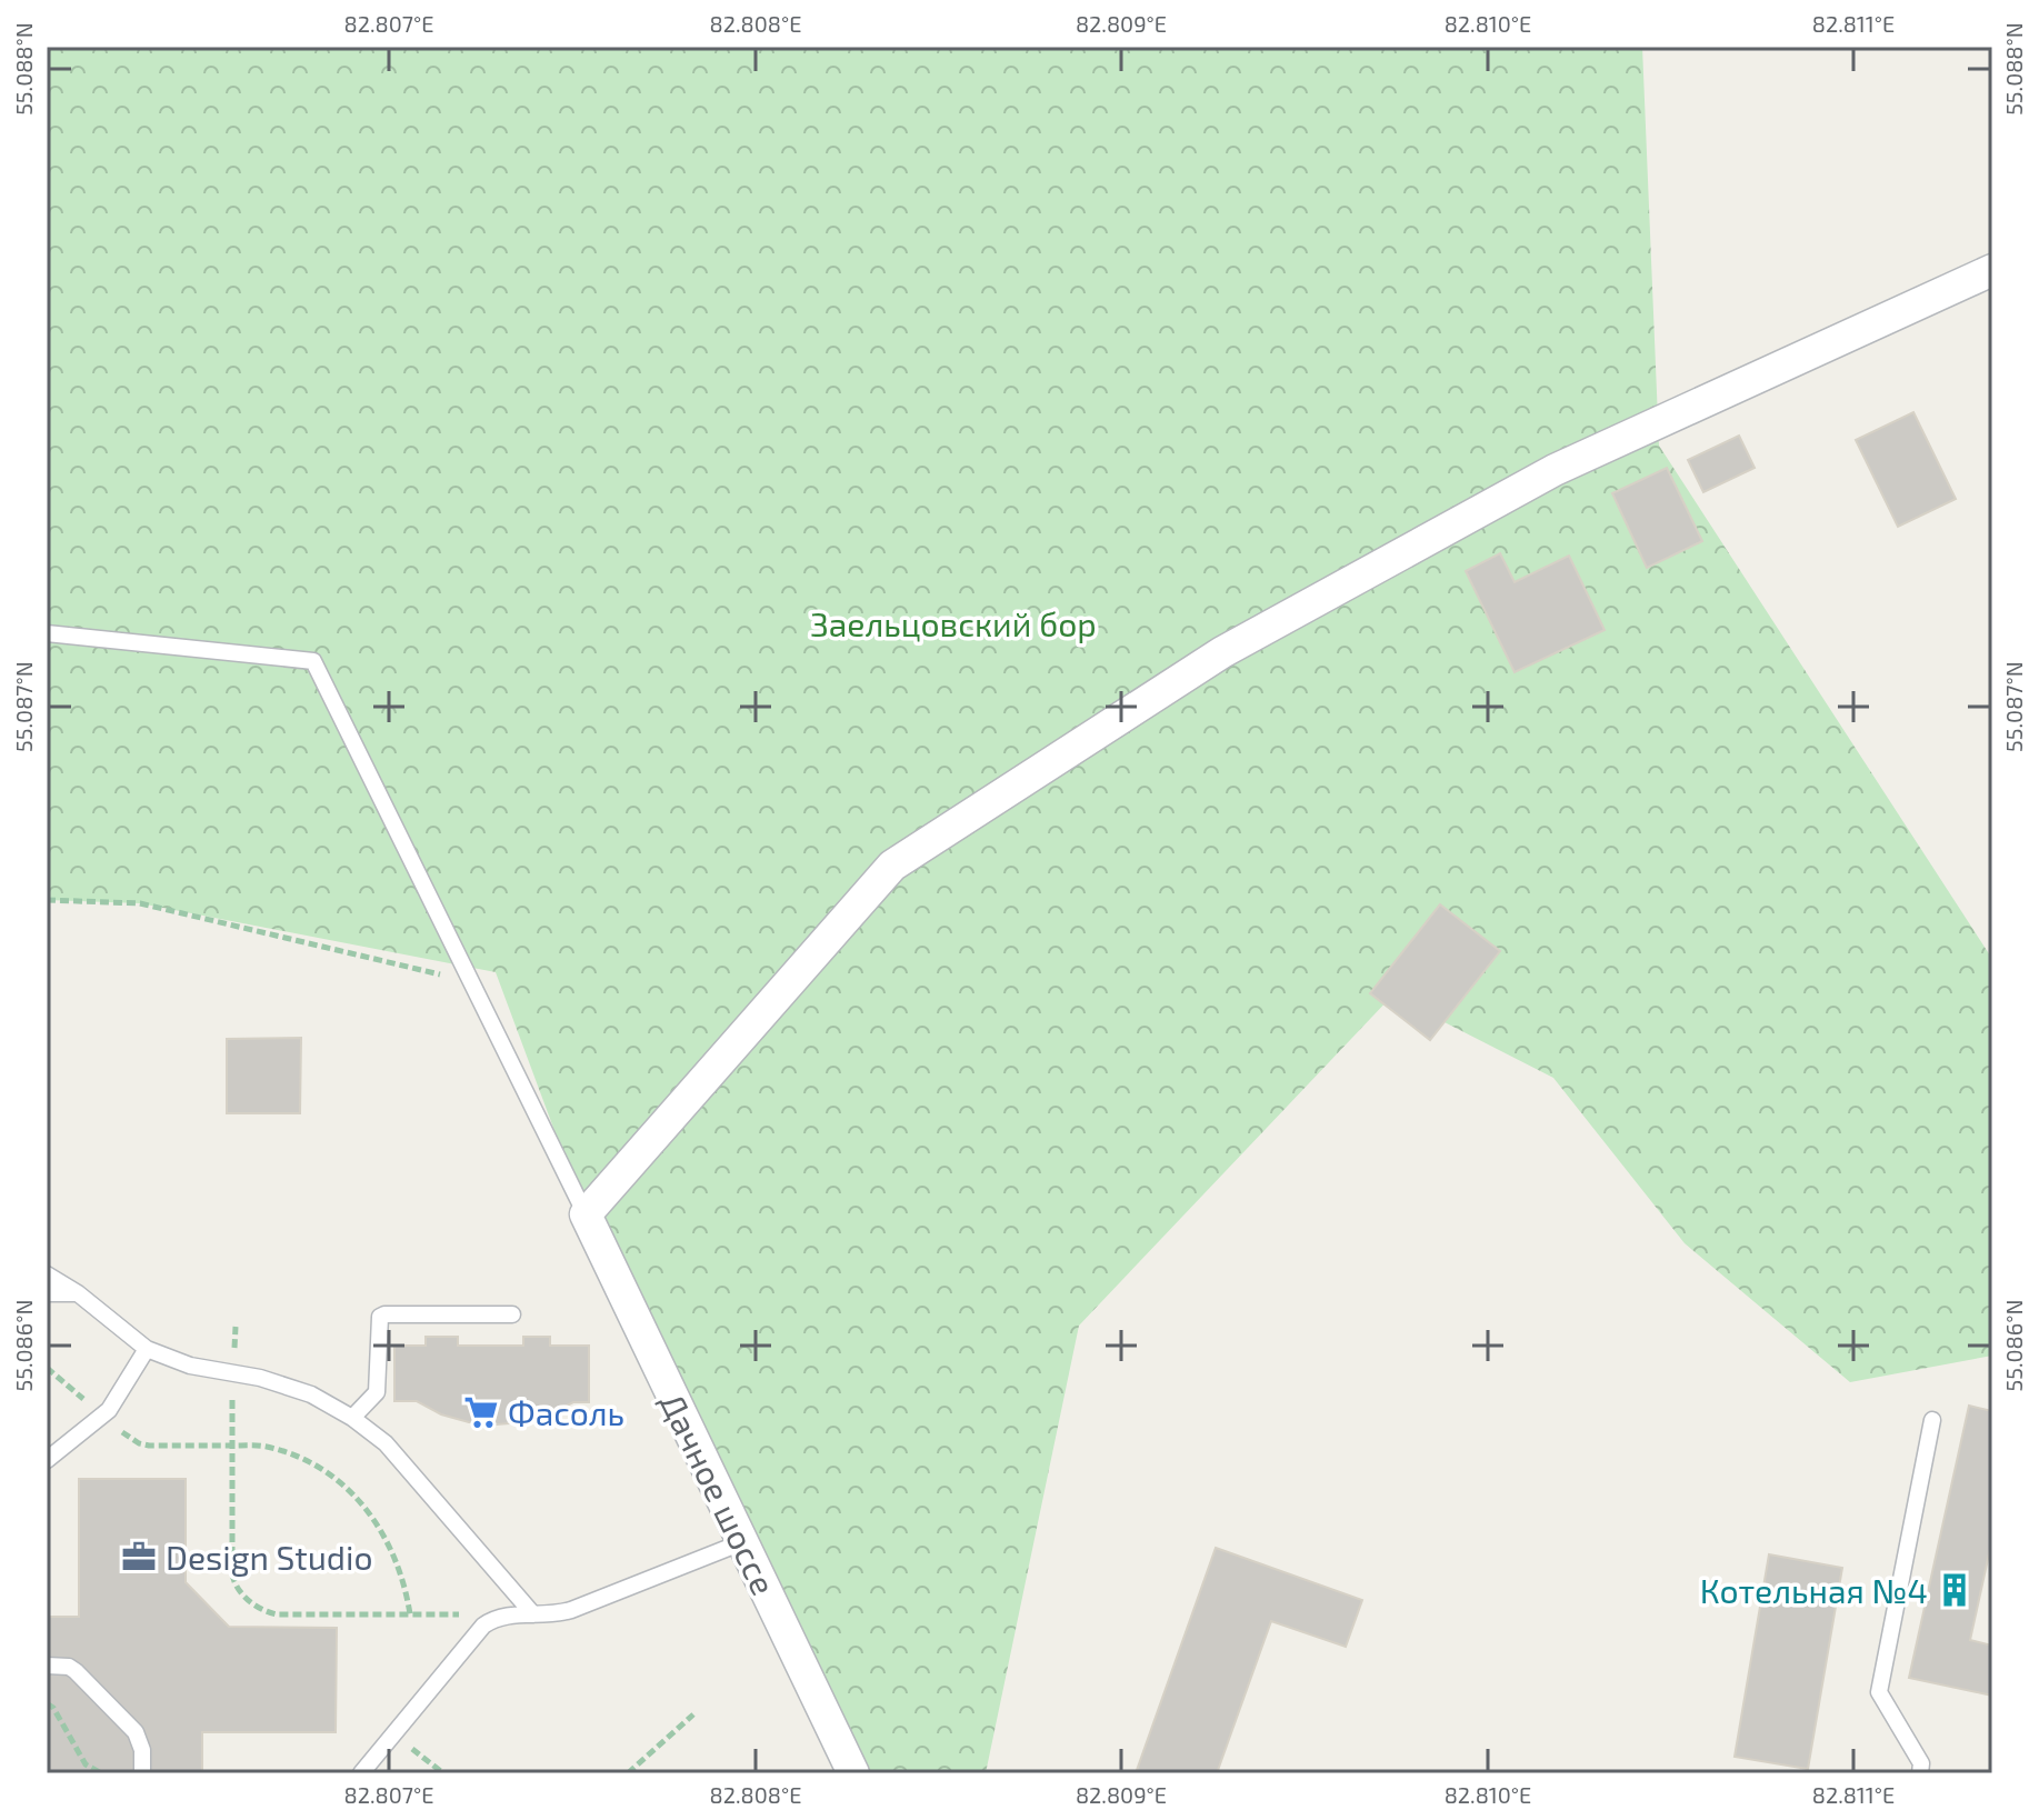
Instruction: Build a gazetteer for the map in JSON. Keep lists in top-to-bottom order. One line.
{"streets":{"street":["Дачное шоссе"]},"parks":["Заельцовский бор"],"places":{"supermarket":["Фасоль"],"office":["Design Studio"],"building":["Котельная №4"]},"coordinates":["82.807°E","82.808°E","82.809°E","82.810°E","82.811°E","55.088°N","55.087°N","55.086°N"]}
